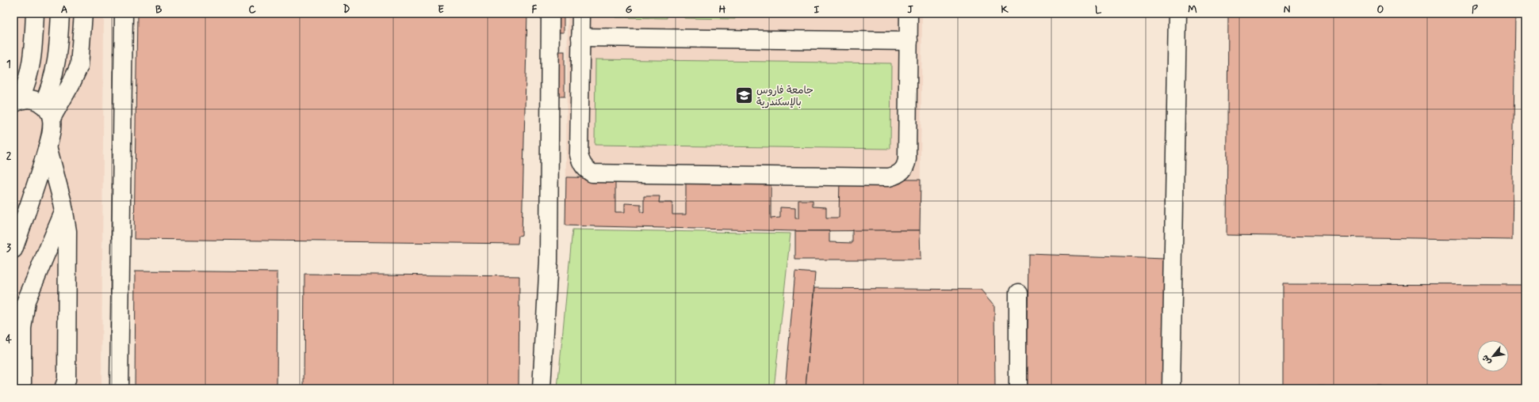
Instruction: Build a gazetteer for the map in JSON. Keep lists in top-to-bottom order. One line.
{"places":{"school or university":["جامعة فاروس بالإسكندرية"]},"north":"bottom left","grid":{"columns":["A","B","C","D","E","F","G","H","I","J","K","L","M","N","O","P"],"rows":["1","2","3","4"]}}
